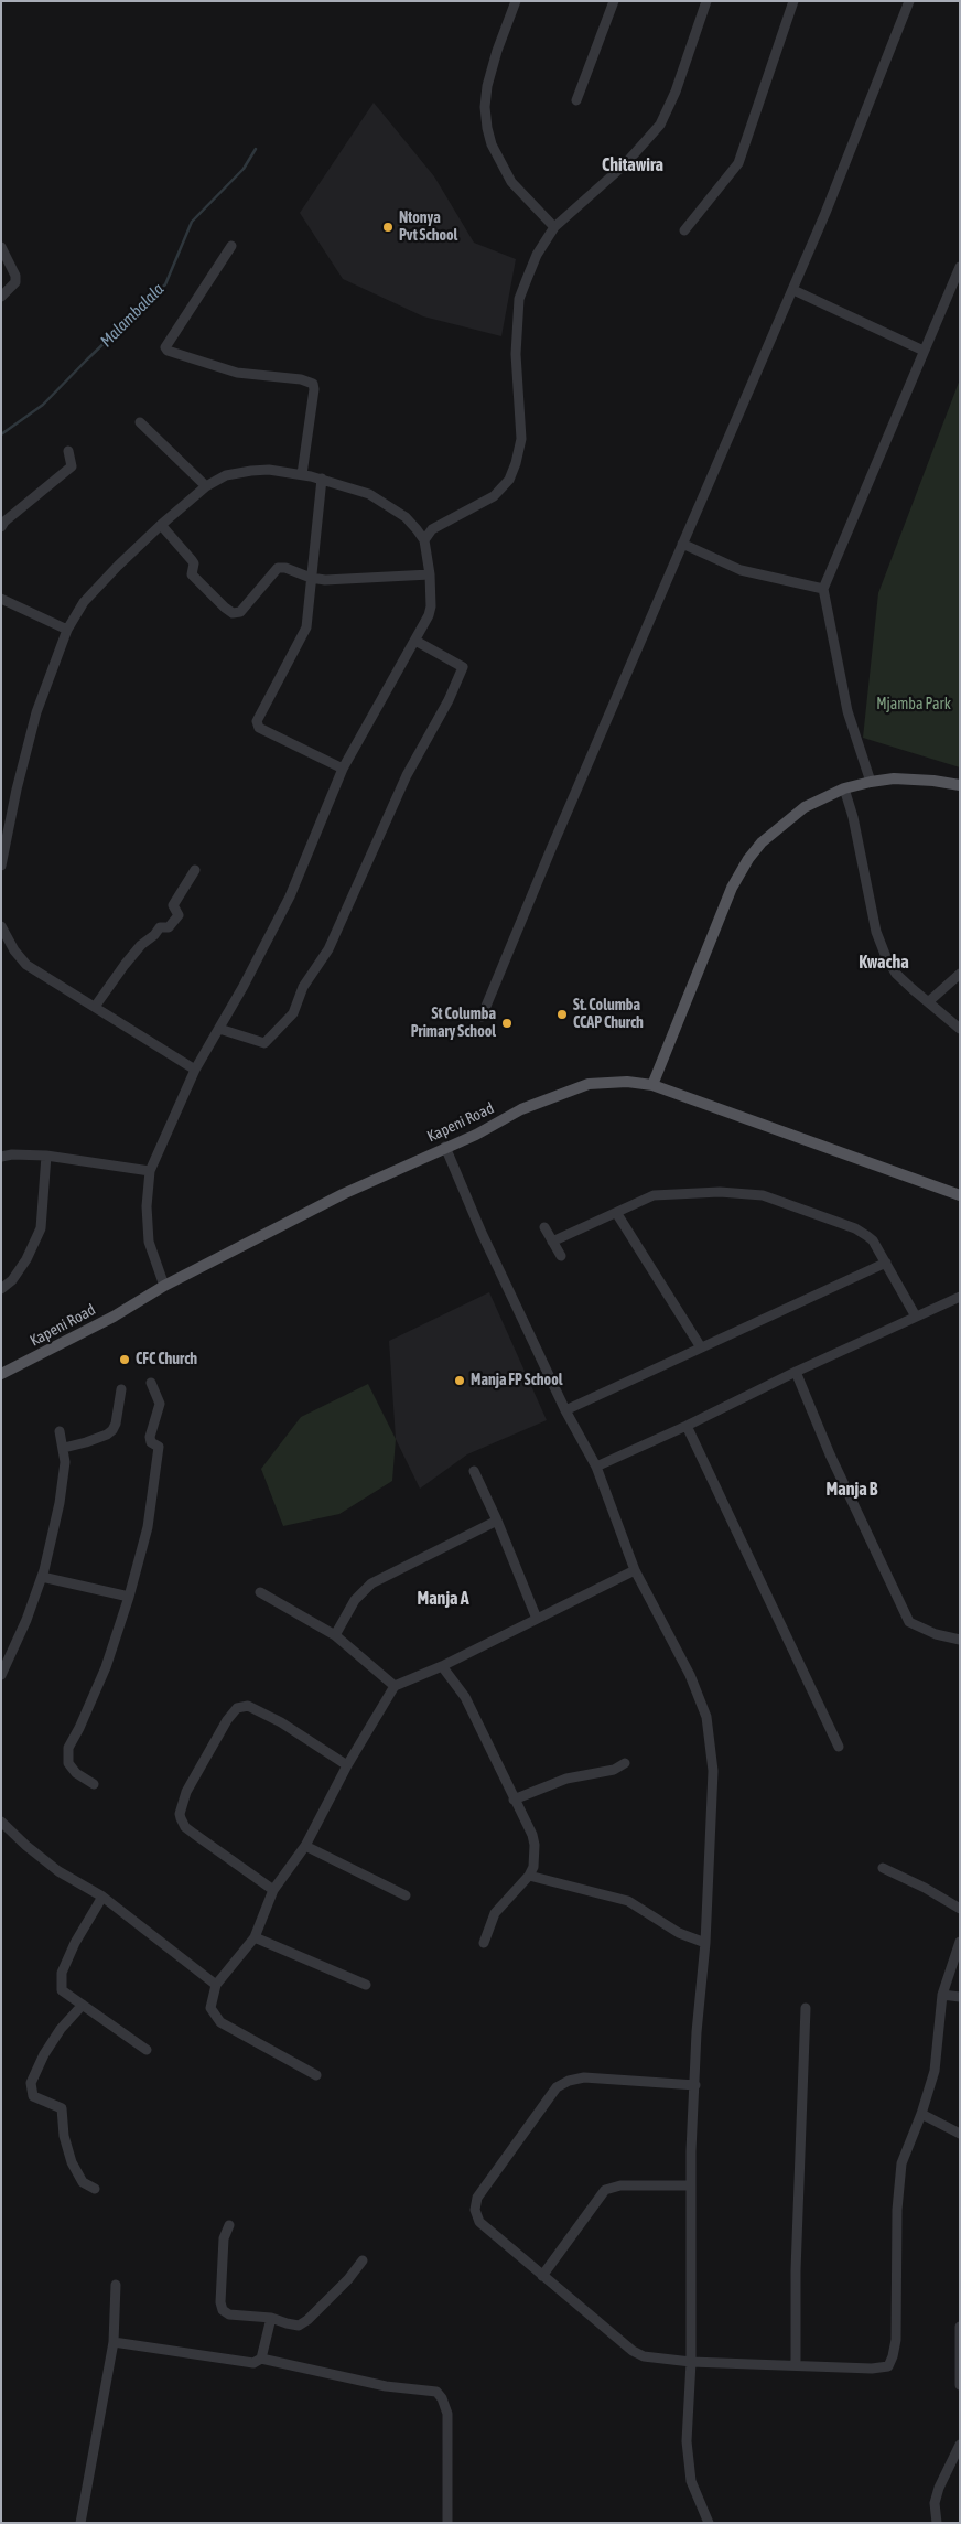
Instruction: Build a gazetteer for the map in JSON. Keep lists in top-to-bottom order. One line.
{"streets":{"main road":["Kapeni Road"]},"districts":["Chitawira","Kwacha","Manja B","Manja A"],"water":["Malambalala"],"parks":["Mjamba Park"],"places":["Ntonya Pvt School","St. Columba CCAP Church","St Columba Primary School","CFC Church","Manja FP School"]}
